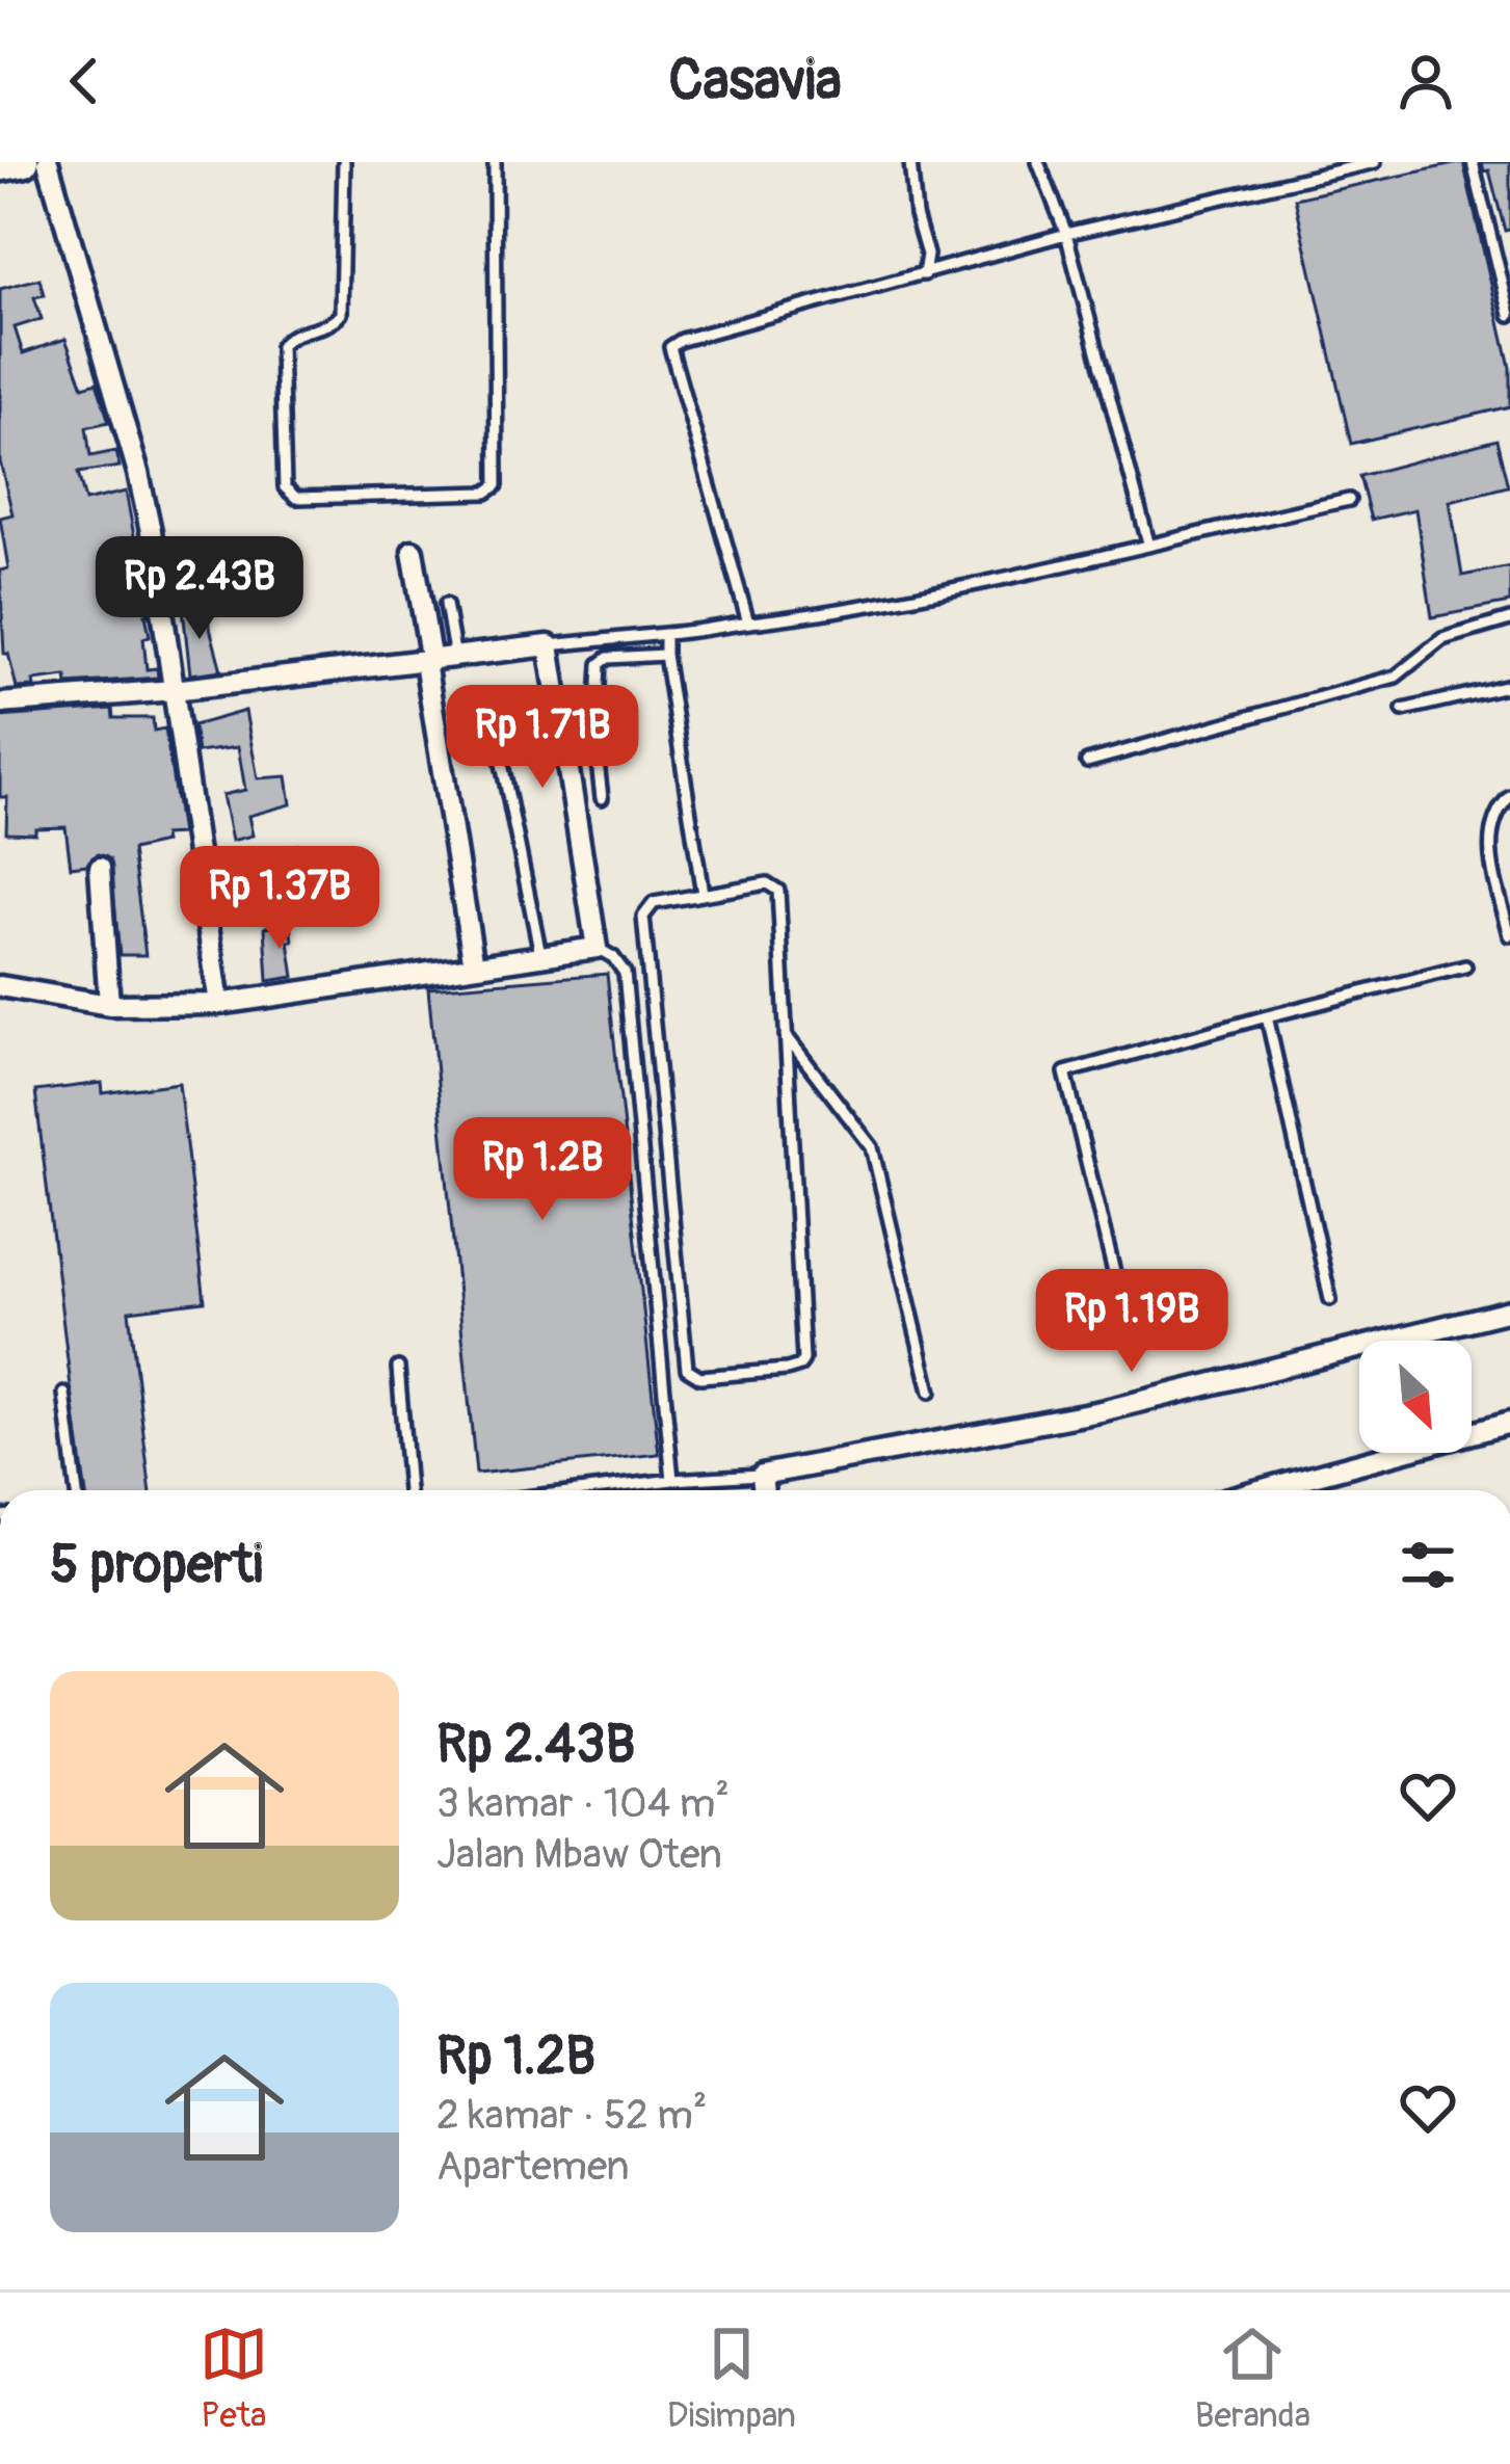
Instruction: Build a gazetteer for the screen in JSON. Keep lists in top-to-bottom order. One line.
{"north":"bottom right","page":{"header":"Casavia","price":["Rp 2.43B","Rp 1.71B","Rp 1.37B","Rp 1.2B","Rp 1.19B"],"heading":"5 properti","list":[{"name":"Rp 2.43B","note":"3 kamar · 104 m² · Jalan Mbaw Oten"},{"name":"Rp 1.2B","note":"2 kamar · 52 m² · Apartemen"}],"tabs":["Peta","Disimpan","Beranda"]}}
